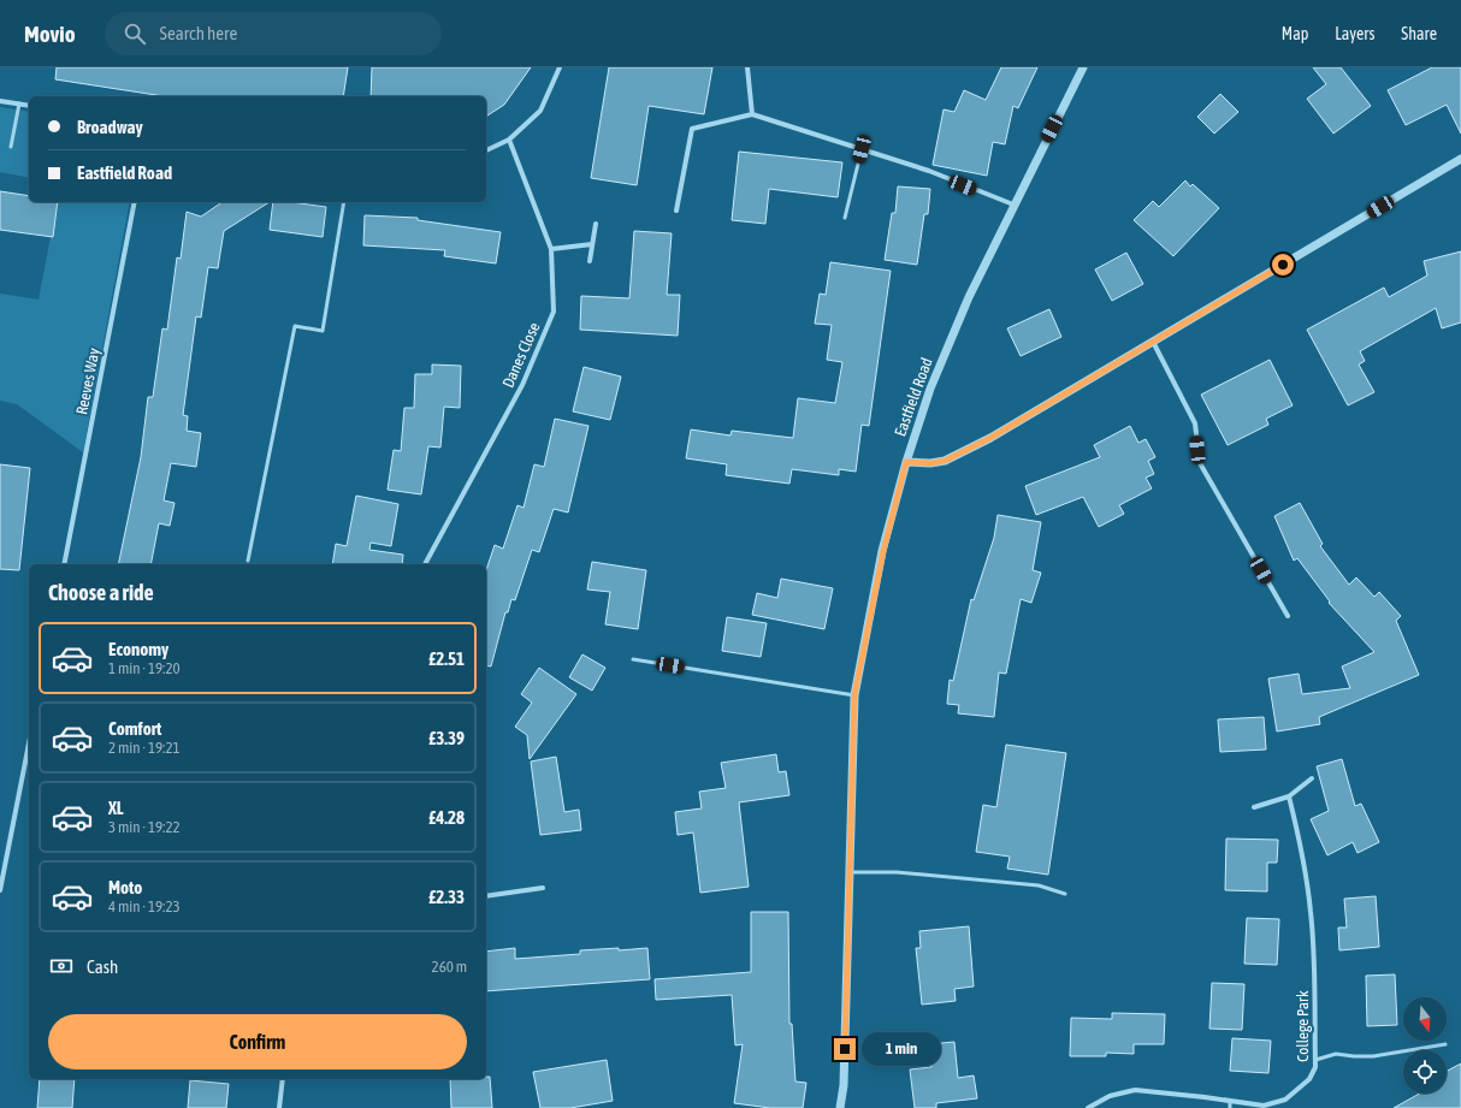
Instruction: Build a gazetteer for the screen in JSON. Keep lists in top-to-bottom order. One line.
{"streets":{"street":["Danes Close","Reeves Way","Eastfield Road","College Park"]},"north":"bottom","page":{"header":"Movio","search":"Search here","nav":["Map","Layers","Share"],"banner":["Broadway","Eastfield Road"],"heading":"Choose a ride","list":[{"name":"Economy","note":"1 min · 19:20","value":"£2.51"},{"name":"Comfort","note":"2 min · 19:21","value":"£3.39"},{"name":"XL","note":"3 min · 19:22","value":"£4.28"},{"name":"Moto","note":"4 min · 19:23","value":"£2.33"}],"pay":["Cash","260 m"],"buttons":"Confirm","bubble":"1 min"}}
